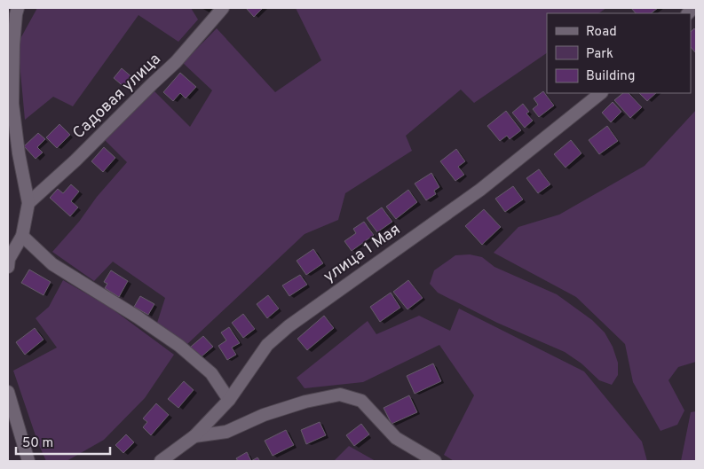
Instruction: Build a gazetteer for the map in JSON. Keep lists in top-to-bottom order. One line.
{"streets":{"street":["Садовая улица","улица 1 Мая"]},"legend":["Road","Park","Building"],"scale_bar":"50 m"}
